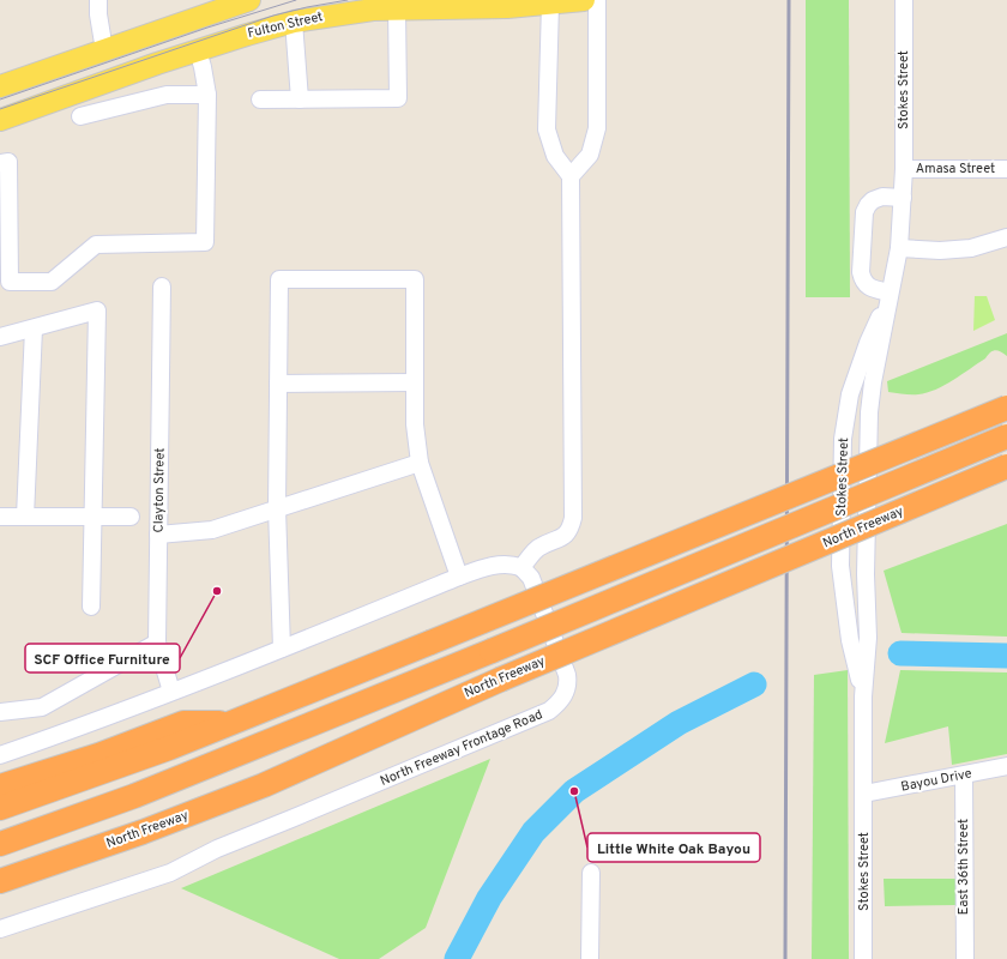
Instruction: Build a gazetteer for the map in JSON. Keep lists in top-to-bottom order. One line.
{"streets":{"highway":["North Freeway"],"main road":["Fulton Street"],"street":["Stokes Street","Amasa Street","Clayton Street","North Freeway Frontage Road","Bayou Drive","East 36th Street"]},"crossings":[["Stokes Street","Amasa Street"],["Stokes Street","Bayou Drive"],["Bayou Drive","East 36th Street"]],"places":["SCF Office Furniture","Little White Oak Bayou"]}
